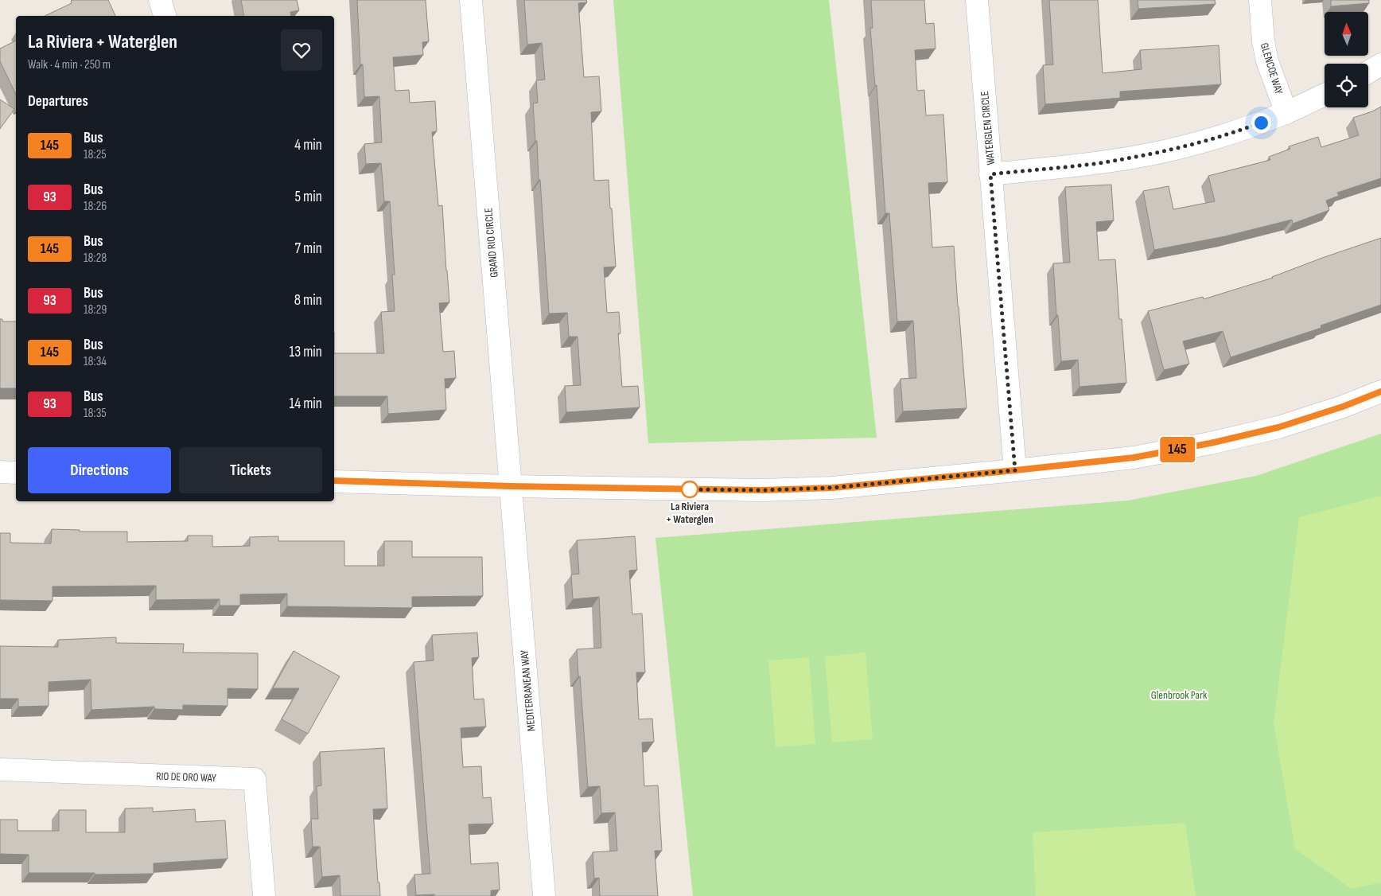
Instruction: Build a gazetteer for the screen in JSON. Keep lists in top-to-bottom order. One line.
{"streets":{"street":["GLENCOE WAY","WATERGLEN CIRCLE","GRAND RIO CIRCLE","MEDITERRANEAN WAY","RIO DE ORO WAY"]},"crossings":[["GRAND RIO CIRCLE","MEDITERRANEAN WAY"]],"parks":["Glenbrook Park"],"places":["La Riviera + Waterglen"],"lines":["bus line 145"],"north":"top","page":{"on_map":"145","heading":[["La Riviera + Waterglen","Walk · 4 min · 250 m"],"Departures"],"list":[{"mark":"145","name":"Bus","note":"18:25","value":"4 min"},{"mark":"93","name":"Bus","note":"18:26","value":"5 min"},{"mark":"145","name":"Bus","note":"18:28","value":"7 min"},{"mark":"93","name":"Bus","note":"18:29","value":"8 min"},{"mark":"145","name":"Bus","note":"18:34","value":"13 min"},{"mark":"93","name":"Bus","note":"18:35","value":"14 min"}],"buttons":["Directions","Tickets"]}}
